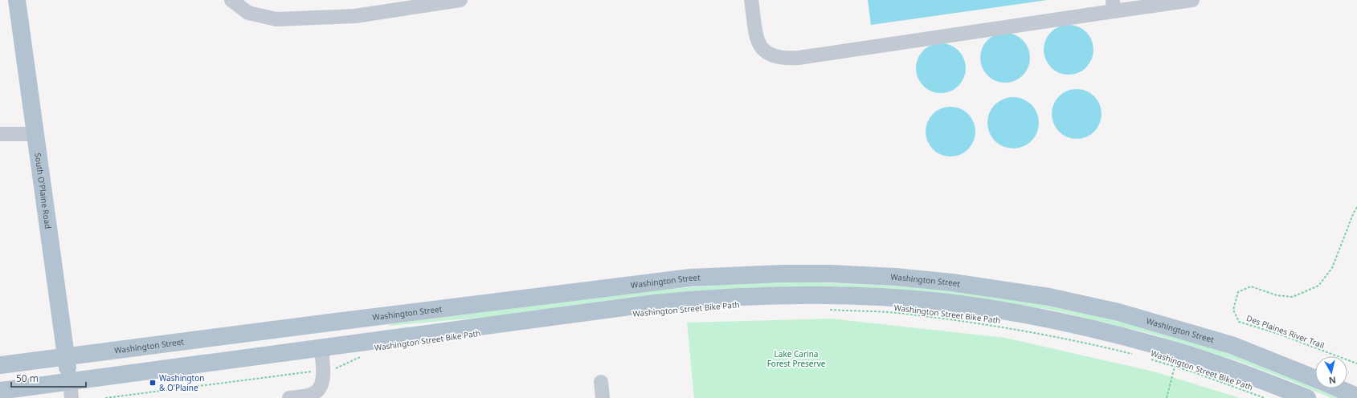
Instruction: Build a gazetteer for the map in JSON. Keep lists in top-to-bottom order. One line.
{"streets":{"main road":["South O'Plaine Road","Washington Street"],"path":["Washington Street Bike Path","Des Plaines River Trail"]},"crossings":[["South O'Plaine Road","Washington Street"]],"parks":["Lake Carina Forest Preserve"],"places":{"transit":["Washington & O'Plaine"]},"scale_bar":"50 m","north":"bottom"}
